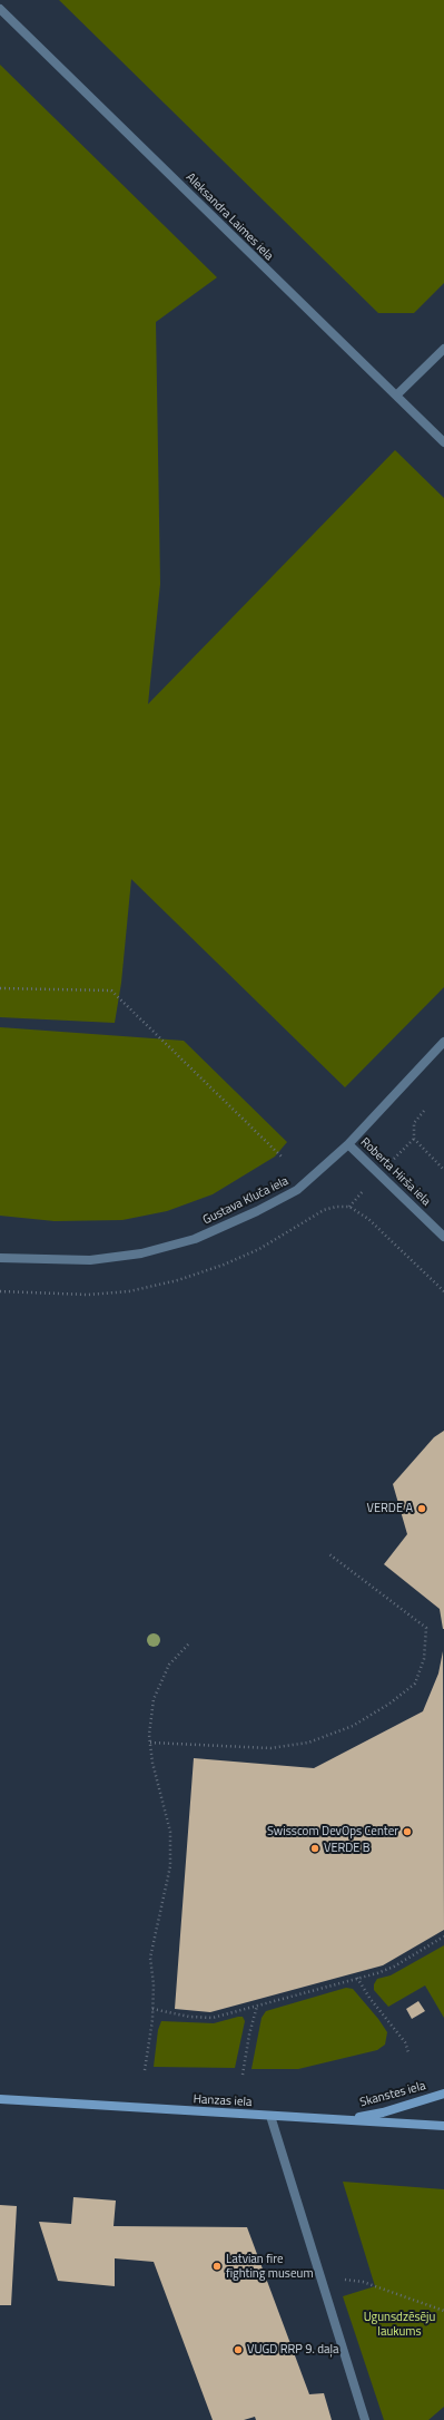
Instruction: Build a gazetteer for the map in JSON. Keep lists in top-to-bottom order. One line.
{"streets":{"main road":["Skanstes iela","Hanzas iela"],"street":["Aleksandra Laimes iela","Roberta Hirša iela","Gustava Kluča iela"]},"crossings":[["Roberta Hirša iela","Gustava Kluča iela"],["Skanstes iela","Hanzas iela"]],"parks":["Ugunsdzēsēju laukums"],"places":["VERDE A","Swisscom DevOps Center","VERDE B","Latvian fire fighting museum","VUGD RRP 9. daļa"]}
